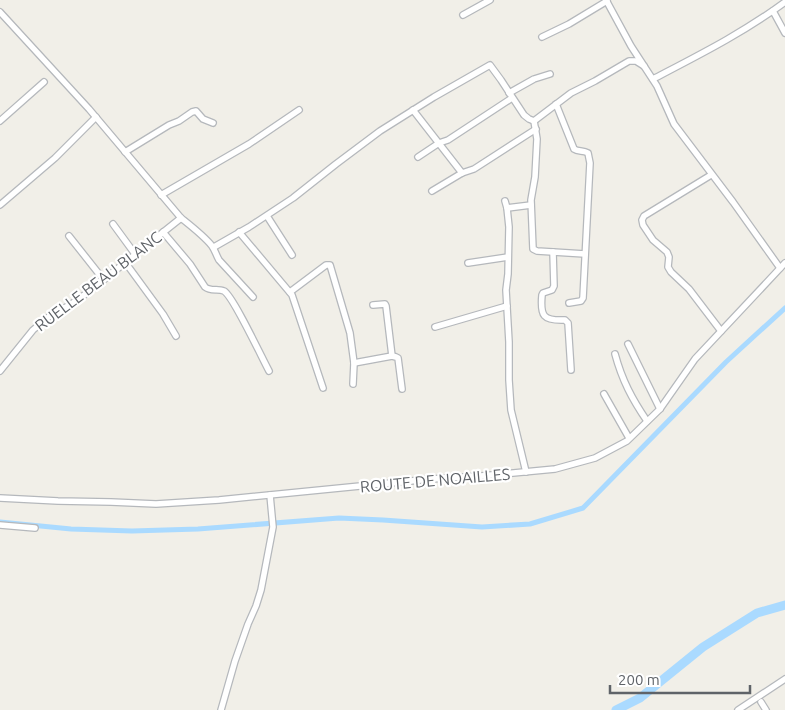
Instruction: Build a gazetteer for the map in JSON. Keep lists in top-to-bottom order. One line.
{"streets":{"street":["RUELLE BEAU BLANC","ROUTE DE NOAILLES"]},"scale_bar":"200 m"}
